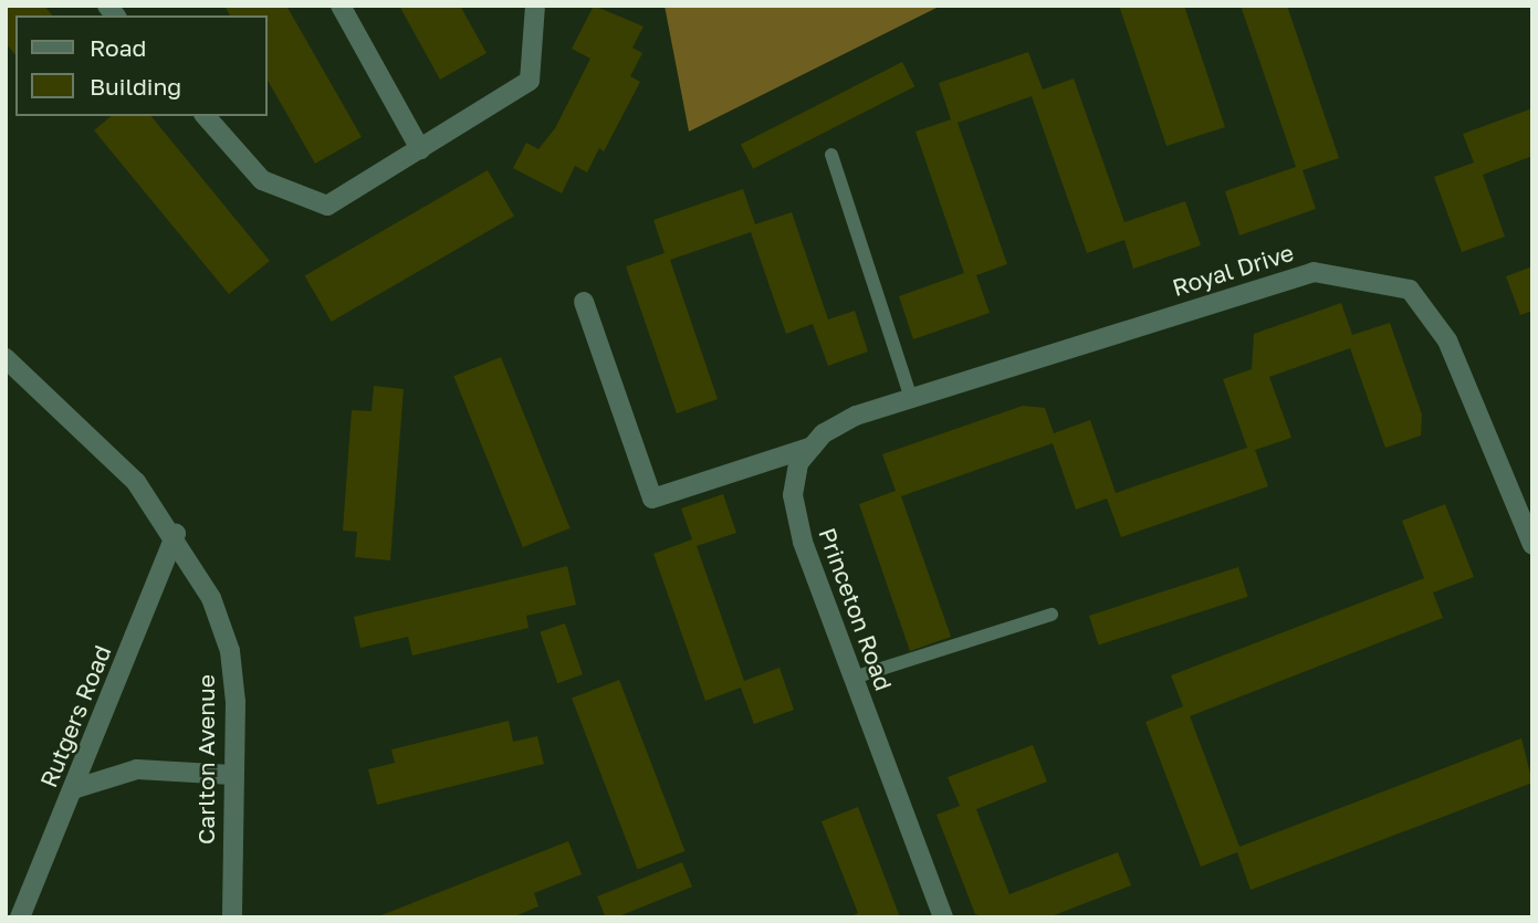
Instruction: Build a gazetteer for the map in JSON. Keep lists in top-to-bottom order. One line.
{"streets":{"street":["Royal Drive","Princeton Road","Rutgers Road","Carlton Avenue"]},"crossings":[["Rutgers Road","Carlton Avenue"]],"legend":["Road","Building"]}
